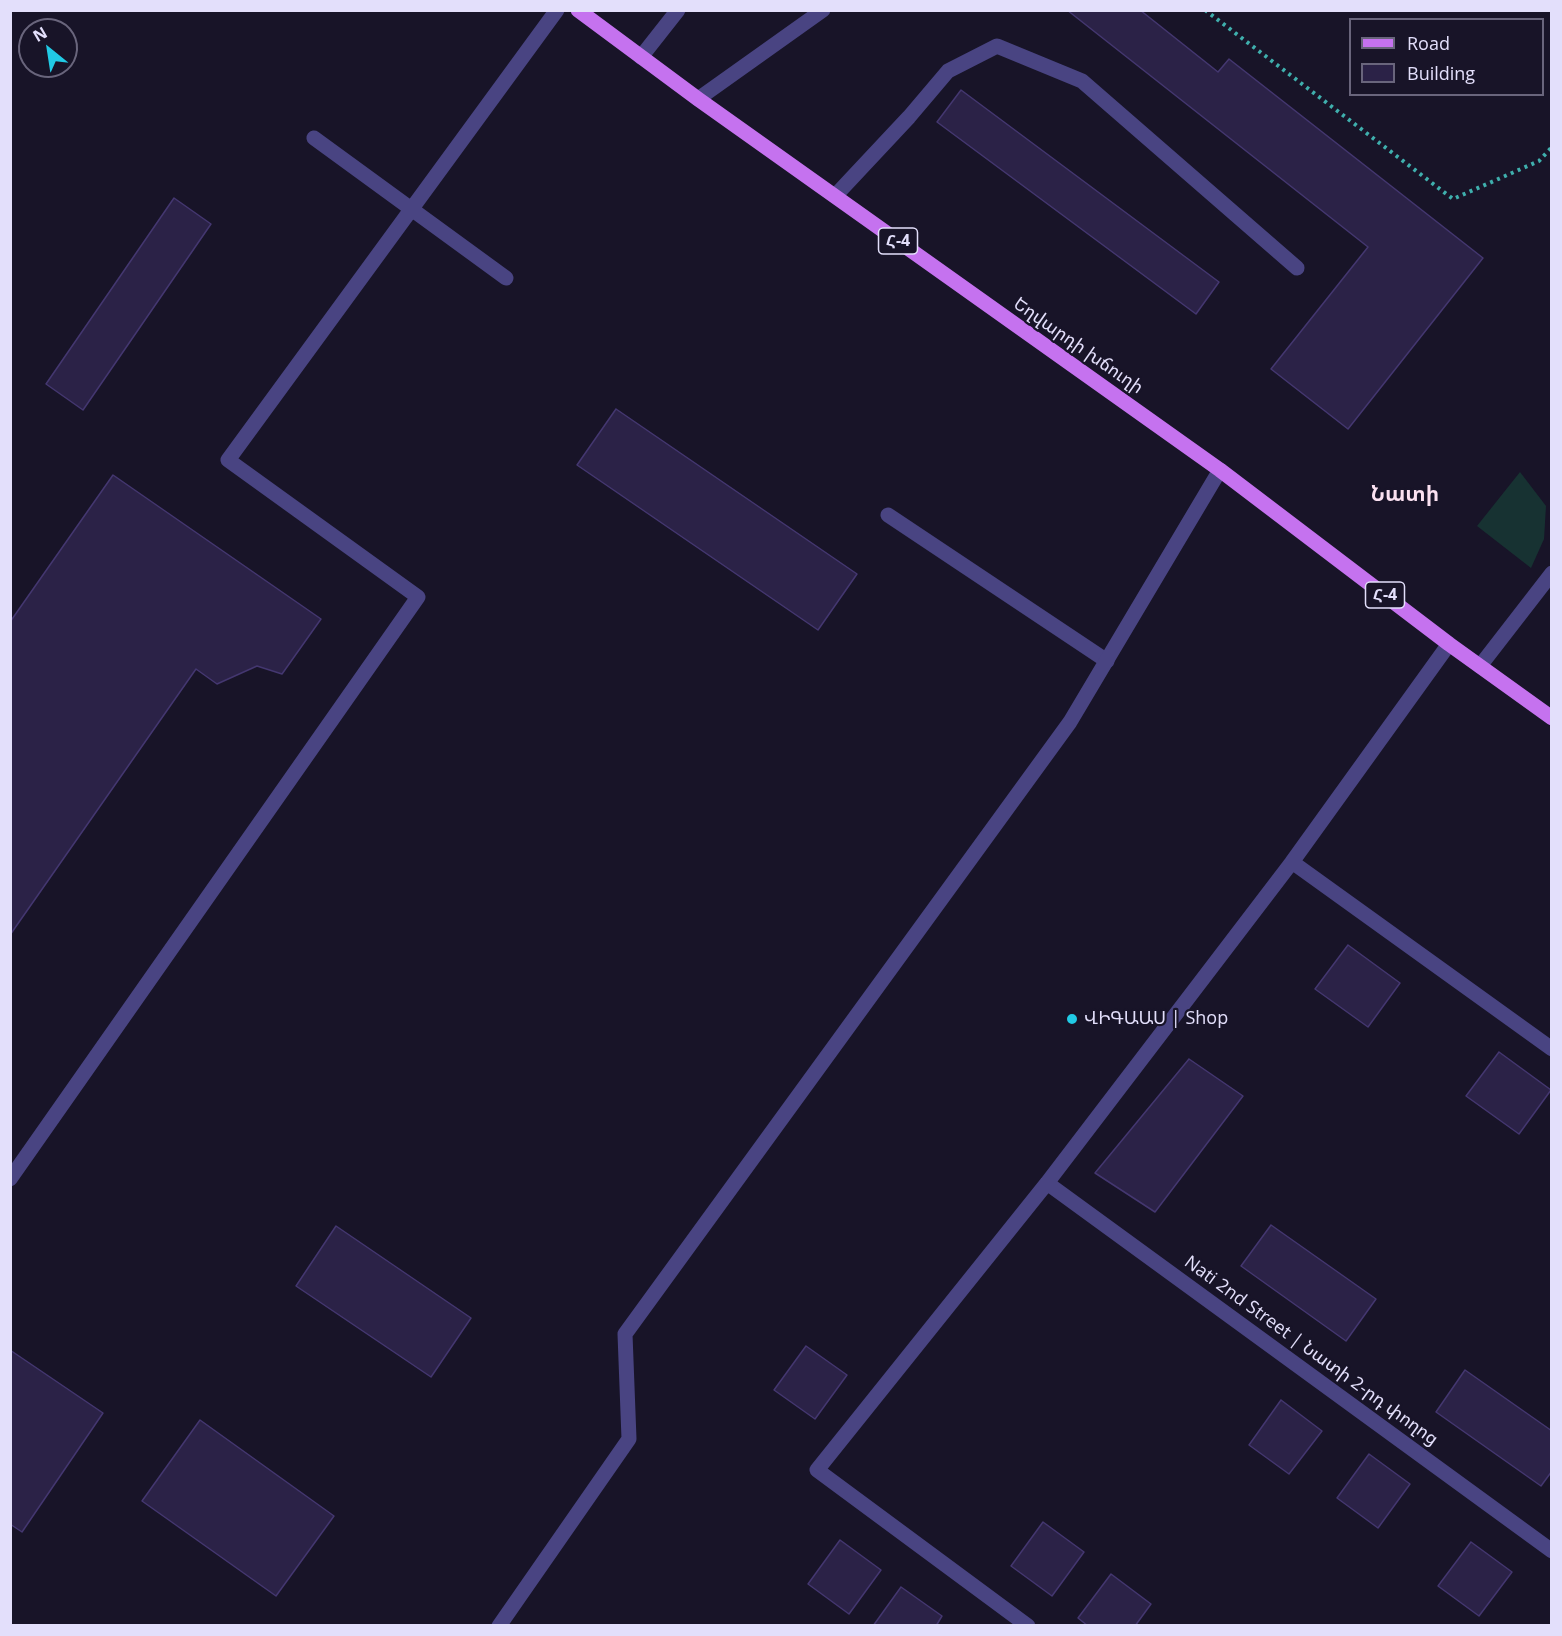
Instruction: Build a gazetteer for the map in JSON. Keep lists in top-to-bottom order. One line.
{"streets":{"main road":["Հ-4","Եղվարդի խճուղի"],"street":["Nati 2nd Street | Նատի 2-րդ փողոց"]},"districts":["Նատի"],"places":["ՎԻԳԱԱՍ | Shop"],"legend":["Road","Building"],"north":"top left"}
